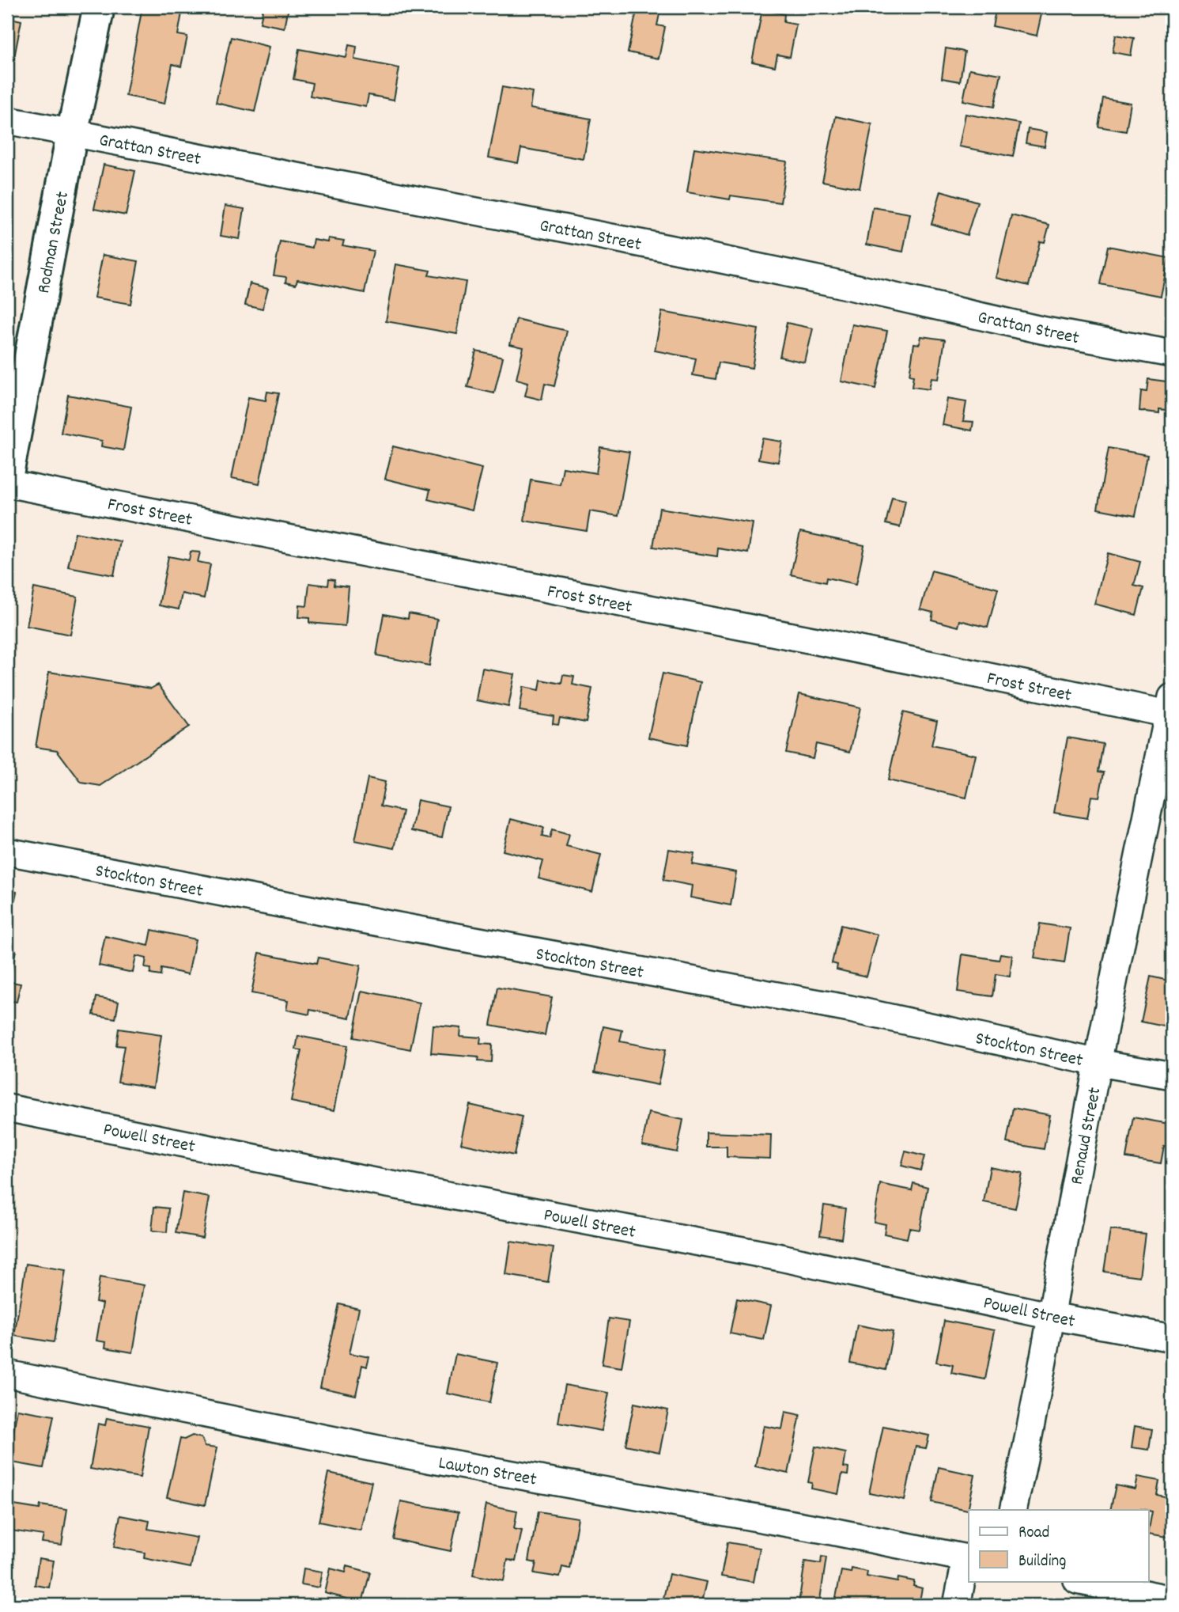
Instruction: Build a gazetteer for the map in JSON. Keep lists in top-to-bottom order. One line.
{"streets":{"street":["Grattan Street","Rodman Street","Frost Street","Stockton Street","Renaud Street","Powell Street","Lawton Street"]},"crossings":[["Grattan Street","Rodman Street"],["Frost Street","Renaud Street"],["Stockton Street","Renaud Street"],["Renaud Street","Powell Street"]],"legend":["Road","Building"]}
